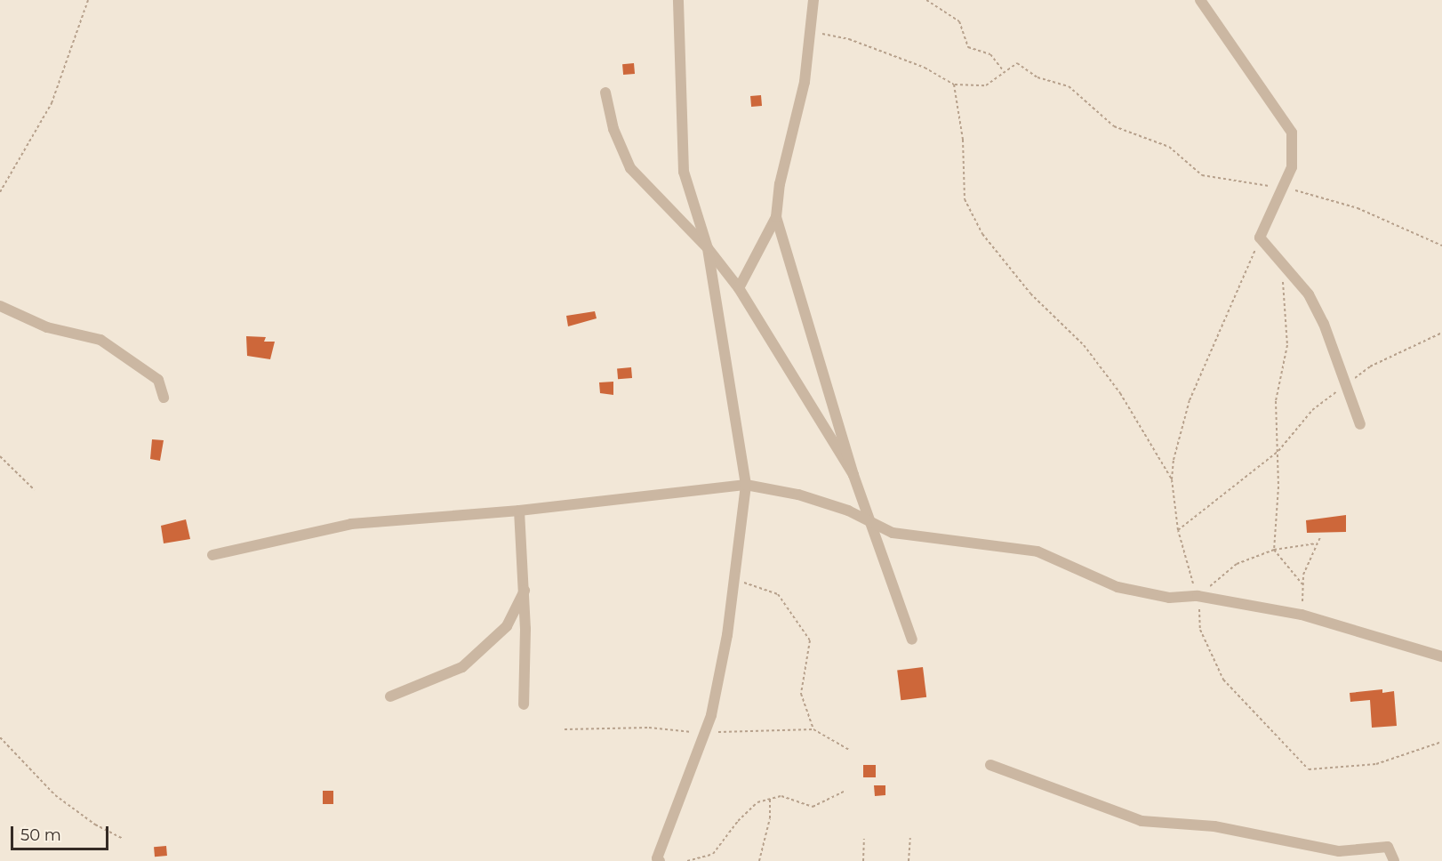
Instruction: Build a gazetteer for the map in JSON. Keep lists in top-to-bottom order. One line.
{"scale_bar":"50 m"}
